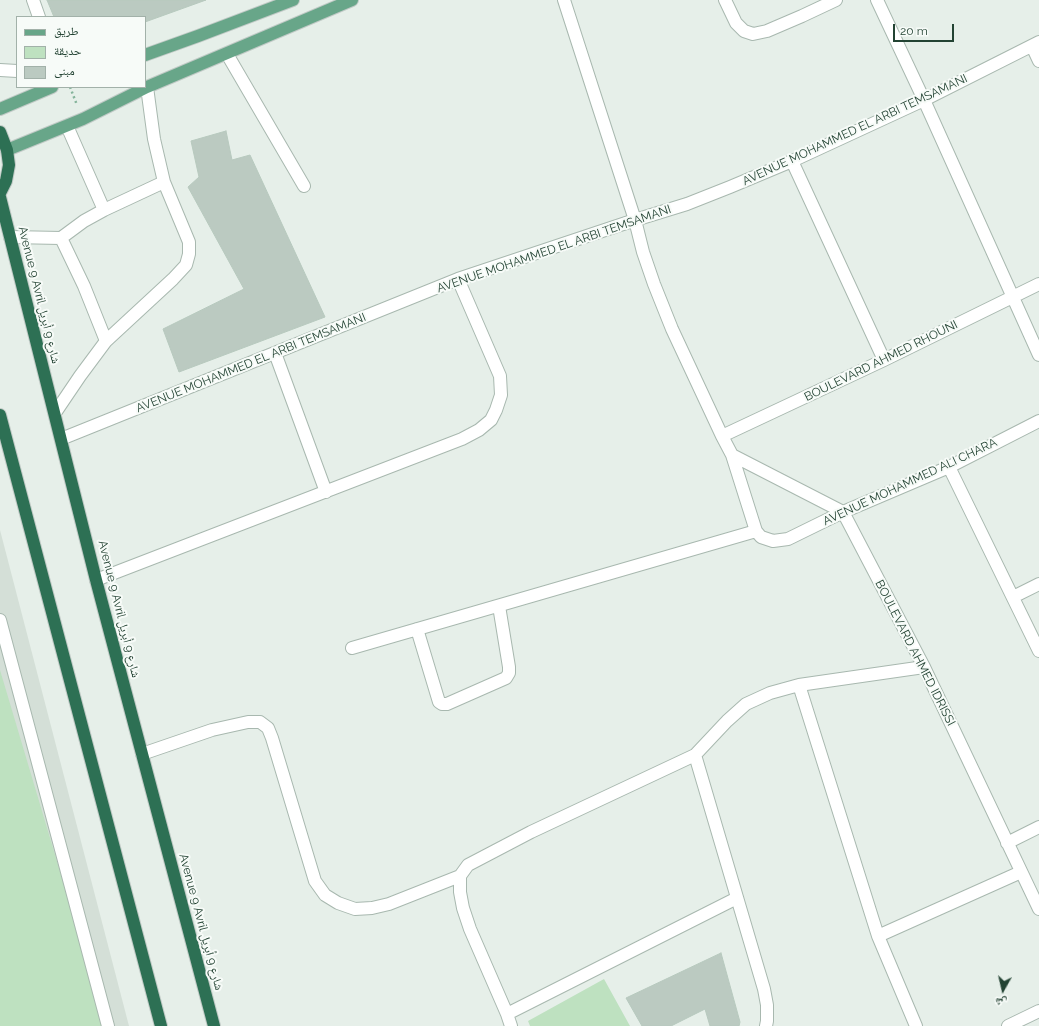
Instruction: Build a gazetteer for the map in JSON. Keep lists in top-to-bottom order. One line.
{"streets":{"highway":["Avenue 9 Avril شارع 9 أبريل"],"street":["AVENUE MOHAMMED EL ARBI TEMSAMANI","BOULEVARD AHMED RHOUNI","AVENUE MOHAMMED ALI CHARA","BOULEVARD AHMED IDRISSI"]},"crossings":[["AVENUE MOHAMMED EL ARBI TEMSAMANI","Avenue 9 Avril شارع 9 أبريل"],["AVENUE MOHAMMED ALI CHARA","BOULEVARD AHMED IDRISSI"]],"legend":["طريق","حديقة","مبنى"],"scale_bar":"20 m","north":"bottom"}
